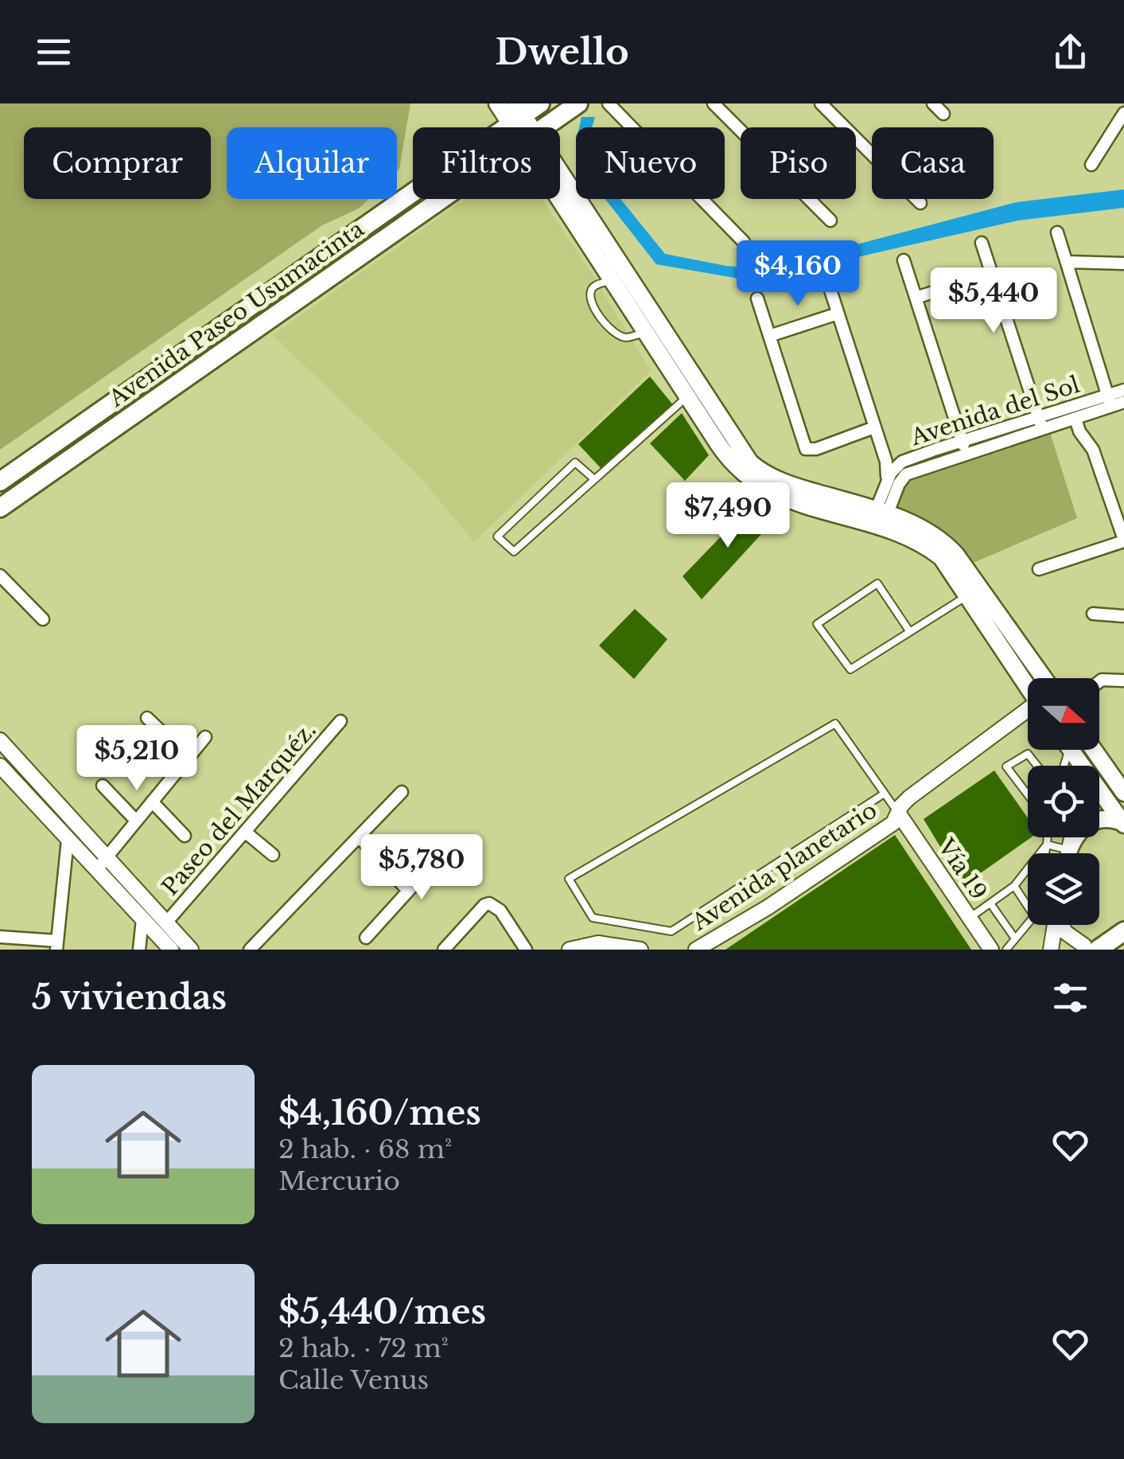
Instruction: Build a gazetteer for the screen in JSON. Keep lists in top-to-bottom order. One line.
{"streets":{"main road":["Avenida Paseo Usumacinta"],"street":["Avenida del Sol","Paseo del Marquéz.","Avenida planetario","Vía 19"]},"crossings":[["Avenida planetario","Vía 19"]],"north":"right","page":{"header":"Dwello","chip":["Comprar","Alquilar","Filtros","Nuevo","Piso","Casa"],"price":["$4,160","$5,440","$7,490","$5,210","$5,780"],"heading":"5 viviendas","list":[{"name":"$4,160/mes","note":"2 hab. · 68 m² · Mercurio"},{"name":"$5,440/mes","note":"2 hab. · 72 m² · Calle Venus"}]}}
